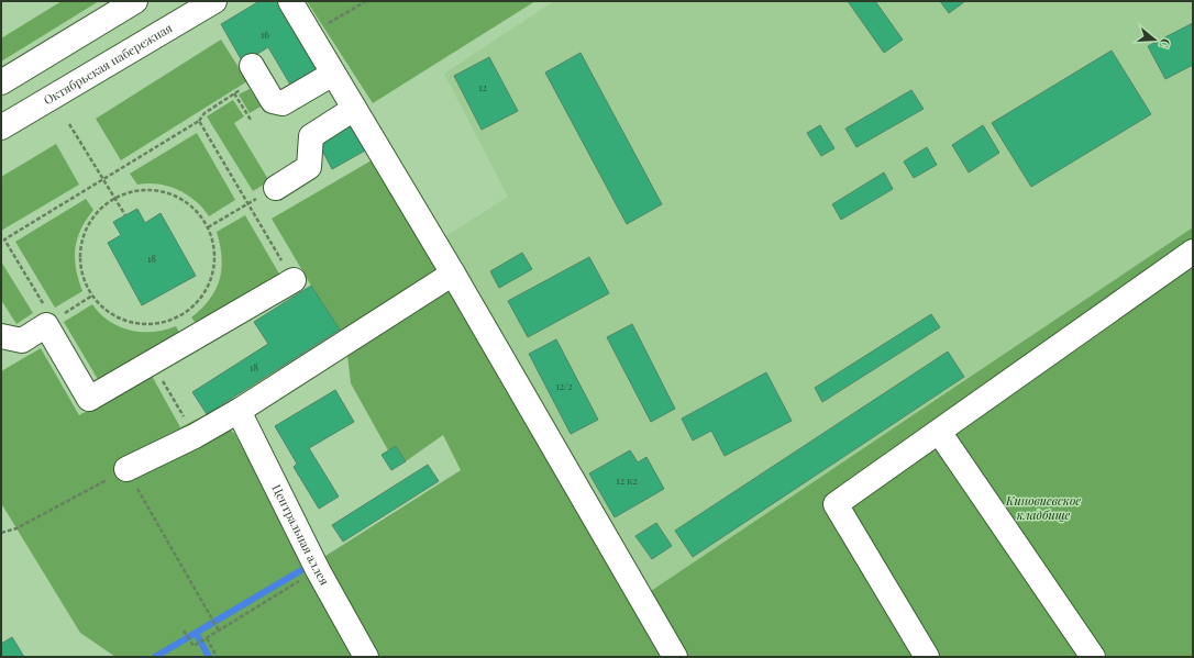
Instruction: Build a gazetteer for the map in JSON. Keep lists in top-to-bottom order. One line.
{"streets":{"main road":["Октябрьская набережная","Центральная аллея"]},"parks":["Киновиевское кладбище"],"house_numbers":["16","12","18","18","12/2","12 к2"],"north":"right"}
